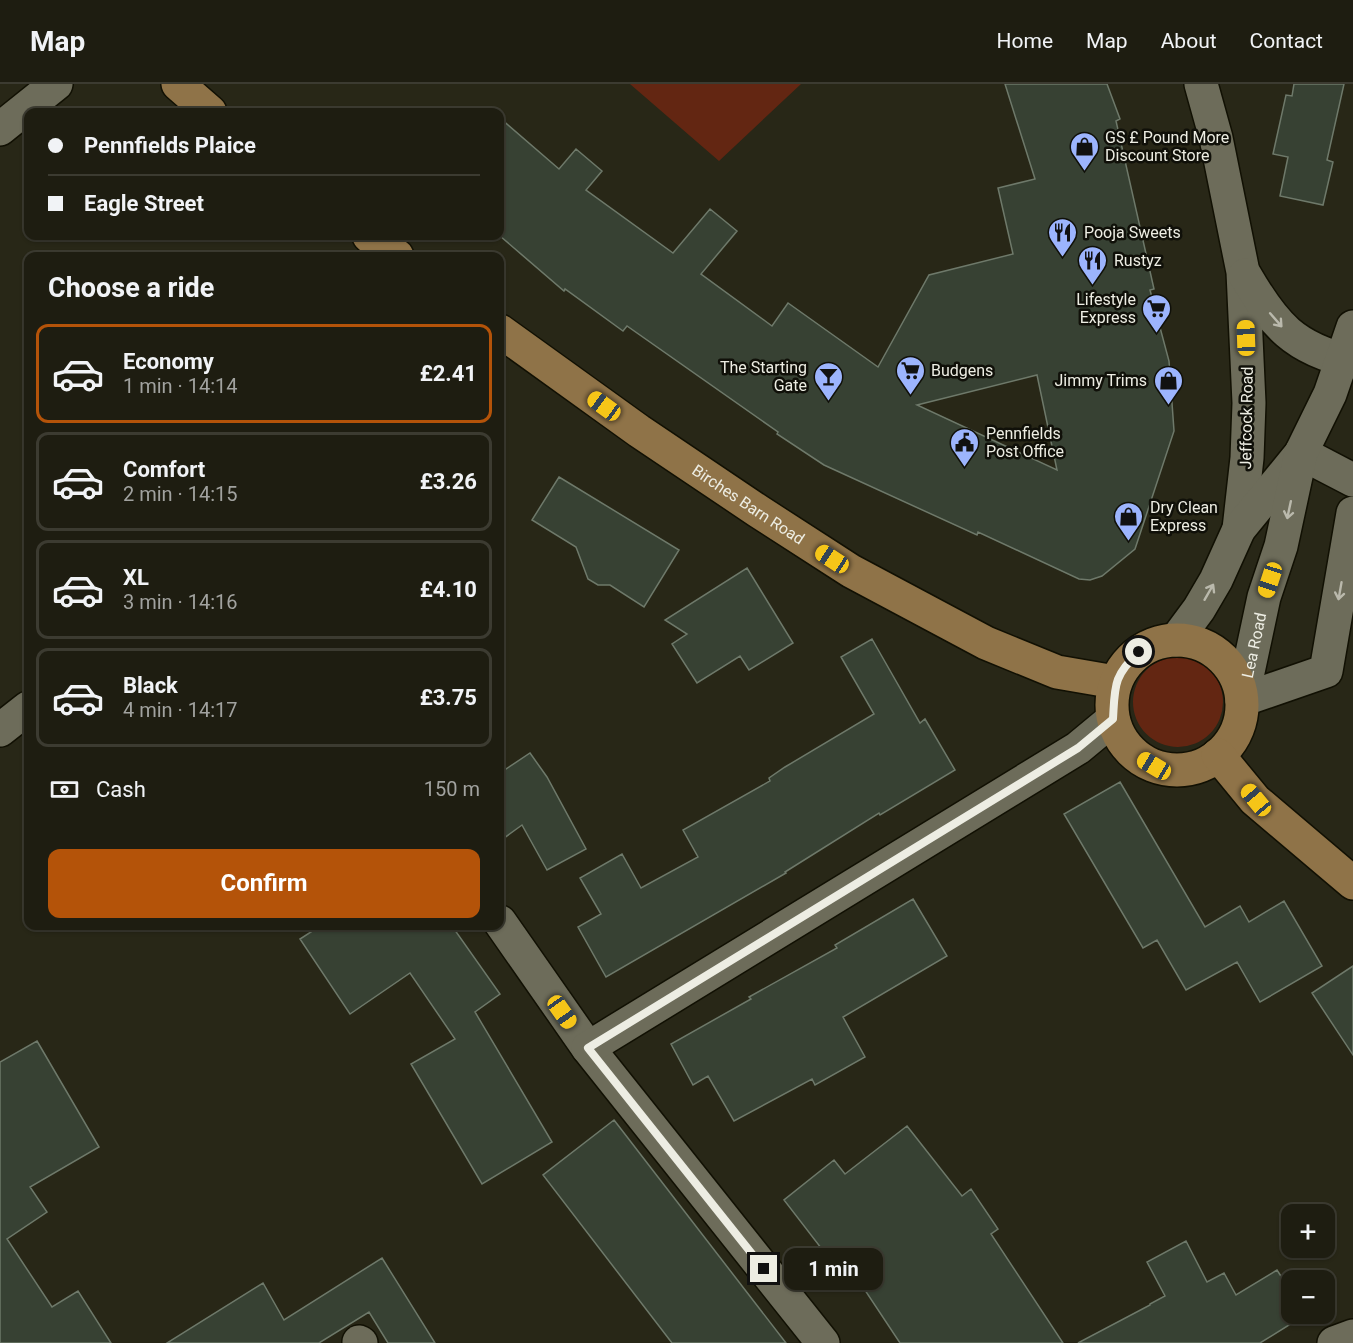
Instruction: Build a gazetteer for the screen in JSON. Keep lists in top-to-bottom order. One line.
{"streets":{"main road":["Birches Barn Road"],"street":["Jeffcock Road","Lea Road"]},"crossings":[["Jeffcock Road","Lea Road"],["Birches Barn Road","Lea Road"]],"places":{"shop":["GS £ Pound More Discount Store","Jimmy Trims","Dry Clean Express"],"restaurant":["Pooja Sweets","Rustyz"],"supermarket":["Lifestyle Express","Budgens"],"bar":["The Starting Gate"],"public building":["Pennfields Post Office"]},"page":{"header":"Map","nav":["Home","Map","About","Contact"],"banner":["Pennfields Plaice","Eagle Street"],"heading":"Choose a ride","list":[{"name":"Economy","note":"1 min · 14:14","value":"£2.41"},{"name":"Comfort","note":"2 min · 14:15","value":"£3.26"},{"name":"XL","note":"3 min · 14:16","value":"£4.10"},{"name":"Black","note":"4 min · 14:17","value":"£3.75"}],"pay":["Cash","150 m"],"buttons":"Confirm","map_buttons":["+","−"],"bubble":"1 min"}}
